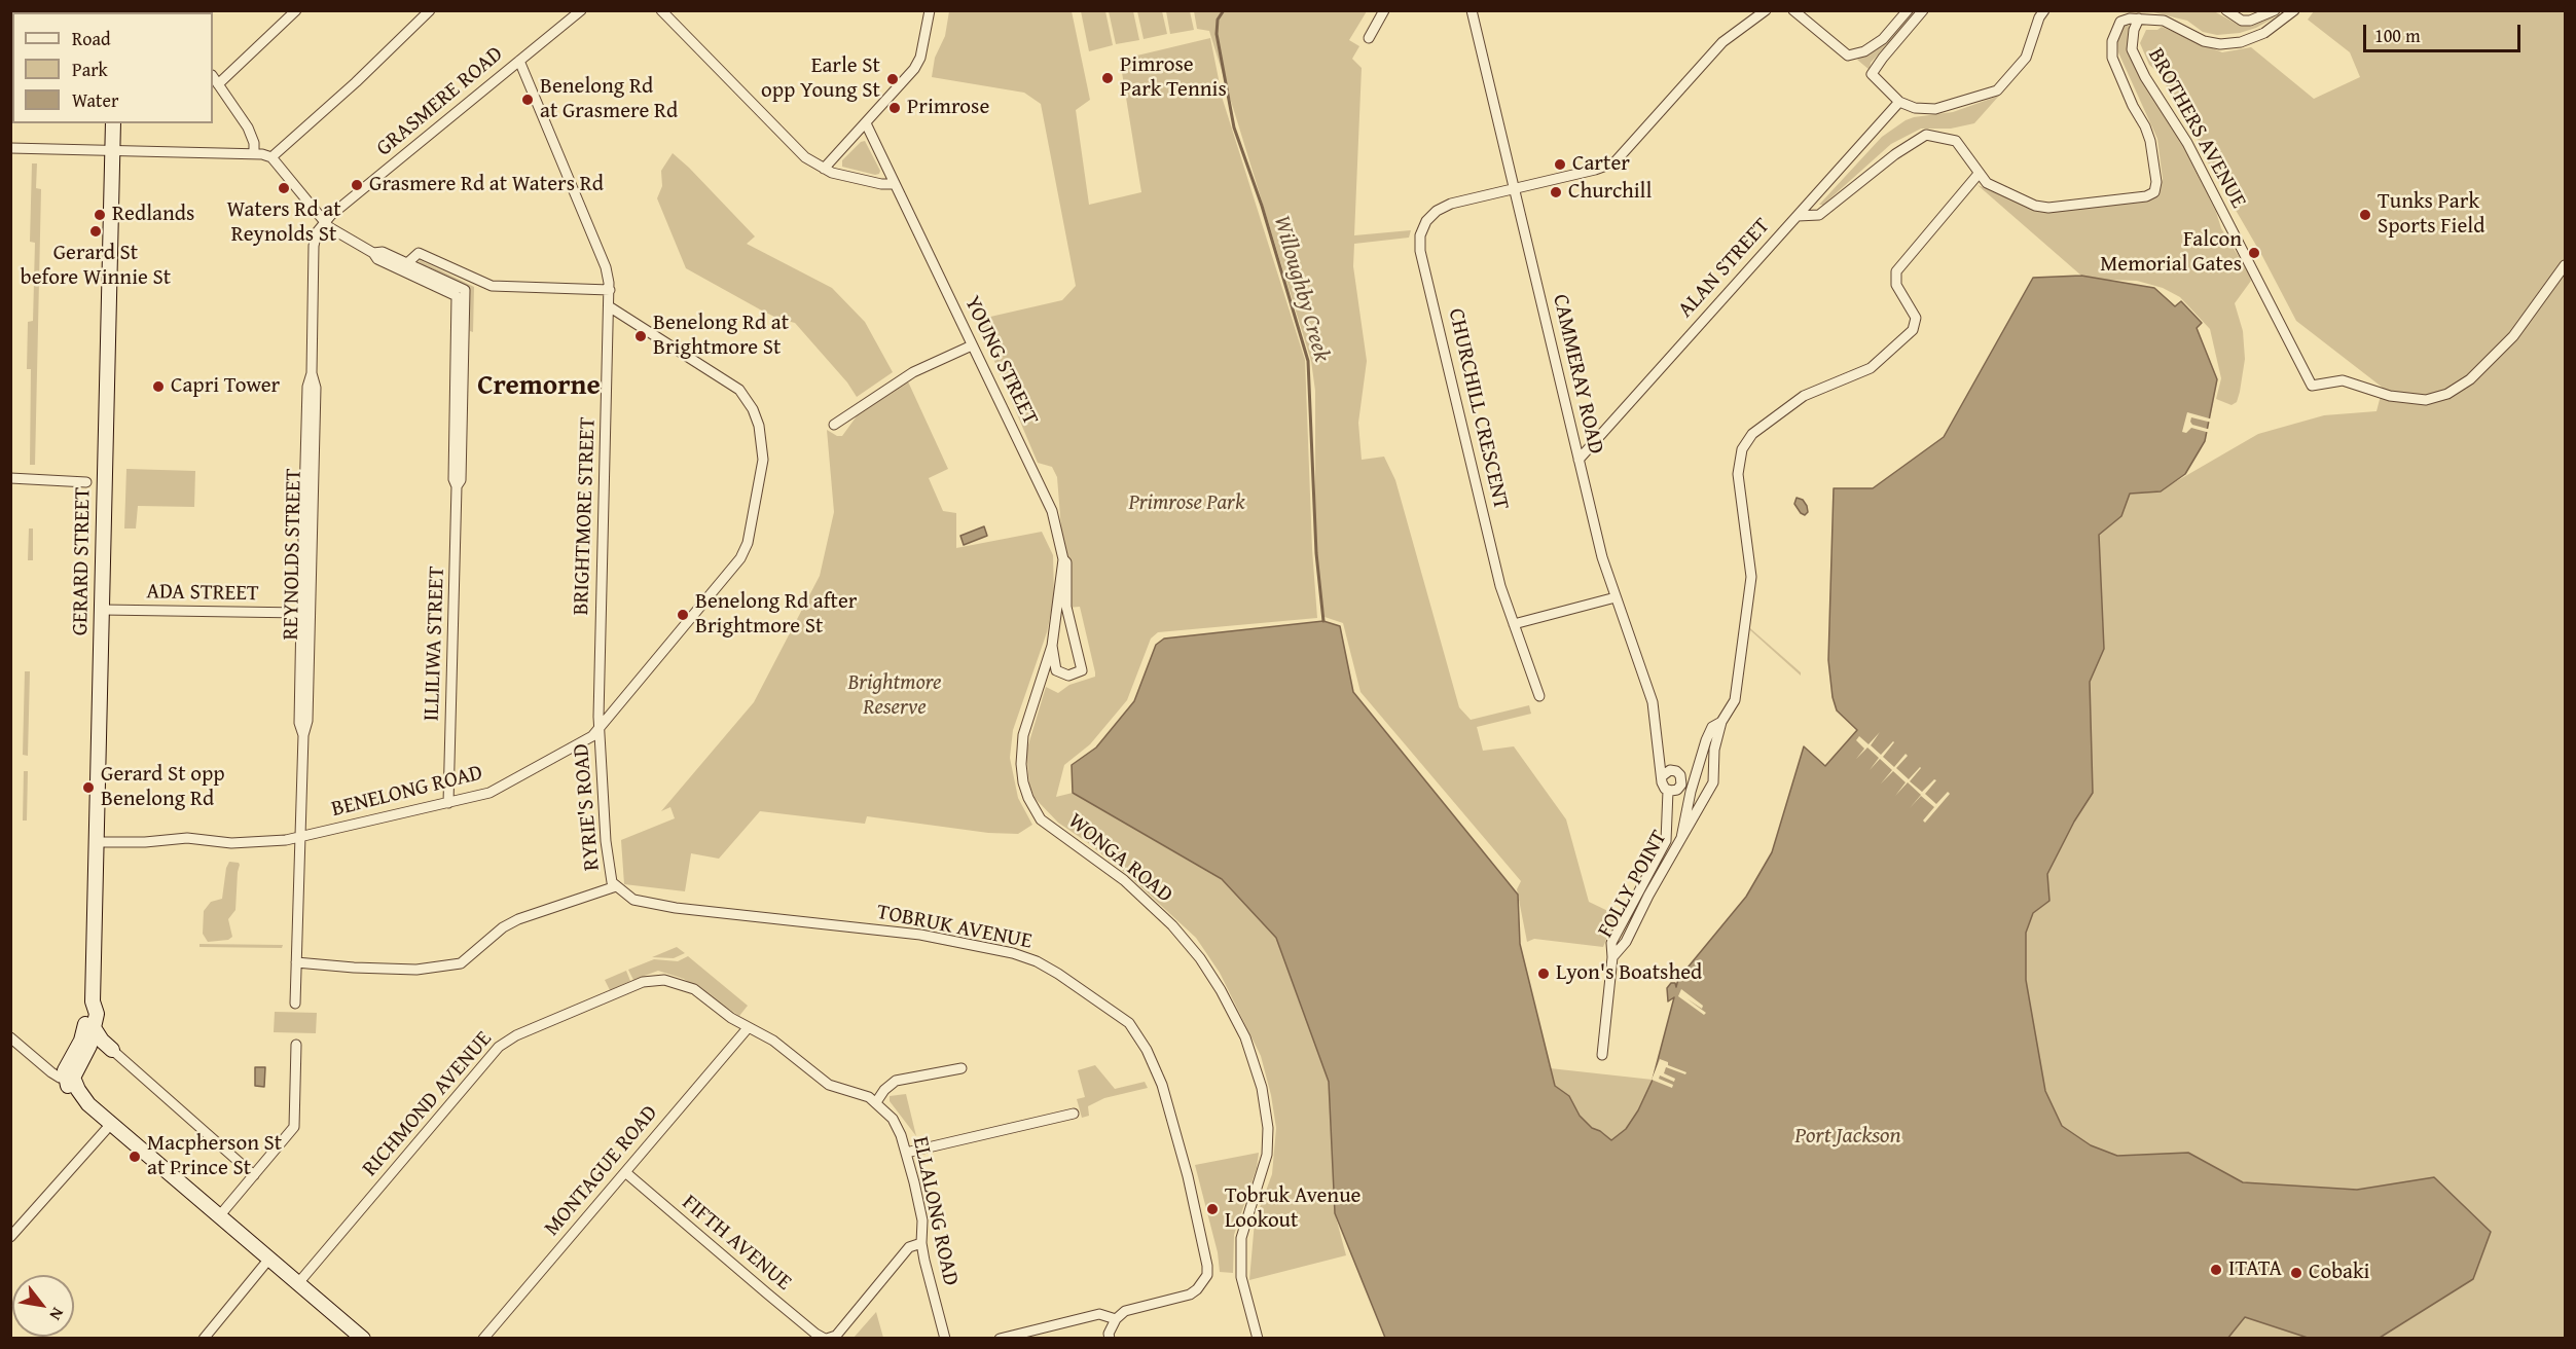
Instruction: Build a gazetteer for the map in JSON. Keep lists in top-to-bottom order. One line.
{"streets":{"main road":["GERARD STREET"],"street":["GRASMERE ROAD","BROTHERS AVENUE","ALAN STREET","YOUNG STREET","CAMMERAY ROAD","CHURCHILL CRESCENT","BRIGHTMORE STREET","REYNOLDS STREET","ADA STREET","ILLILIWA STREET","BENELONG ROAD","RYRIE'S ROAD","WONGA ROAD","FOLLY POINT","TOBRUK AVENUE","RICHMOND AVENUE","MONTAGUE ROAD","ELLALONG ROAD","FIFTH AVENUE"]},"crossings":[["GRASMERE ROAD","REYNOLDS STREET"],["GRASMERE ROAD","ILLILIWA STREET"],["ALAN STREET","CAMMERAY ROAD"],["YOUNG STREET","WONGA ROAD"],["CAMMERAY ROAD","CHURCHILL CRESCENT"],["CAMMERAY ROAD","FOLLY POINT"],["BRIGHTMORE STREET","BENELONG ROAD"],["BRIGHTMORE STREET","RYRIE'S ROAD"],["REYNOLDS STREET","ADA STREET"],["REYNOLDS STREET","ILLILIWA STREET"],["REYNOLDS STREET","BENELONG ROAD"],["GERARD STREET","ADA STREET"],["GERARD STREET","BENELONG ROAD"],["ILLILIWA STREET","BENELONG ROAD"],["BENELONG ROAD","RYRIE'S ROAD"],["RYRIE'S ROAD","TOBRUK AVENUE"],["RICHMOND AVENUE","MONTAGUE ROAD"],["RICHMOND AVENUE","ELLALONG ROAD"],["MONTAGUE ROAD","ELLALONG ROAD"],["MONTAGUE ROAD","FIFTH AVENUE"],["ELLALONG ROAD","FIFTH AVENUE"]],"districts":["Cremorne"],"water":["Willoughby Creek","Port Jackson"],"parks":["Primrose Park","Brightmore Reserve"],"places":["Pimrose Park Tennis","Earle St opp Young St","Benelong Rd at Grasmere Rd","Primrose","Carter","Grasmere Rd at Waters Rd","Waters Rd at Reynolds St","Churchill","Redlands","Tunks Park Sports Field","Gerard St before Winnie St","Falcon Memorial Gates","Benelong Rd at Brightmore St","Capri Tower","Benelong Rd after Brightmore St","Gerard St opp Benelong Rd","Lyon's Boatshed","Macpherson St at Prince St","Tobruk Avenue Lookout","ITATA","Cobaki"],"legend":["Road","Park","Water"],"scale_bar":"100 m","north":"bottom right"}
